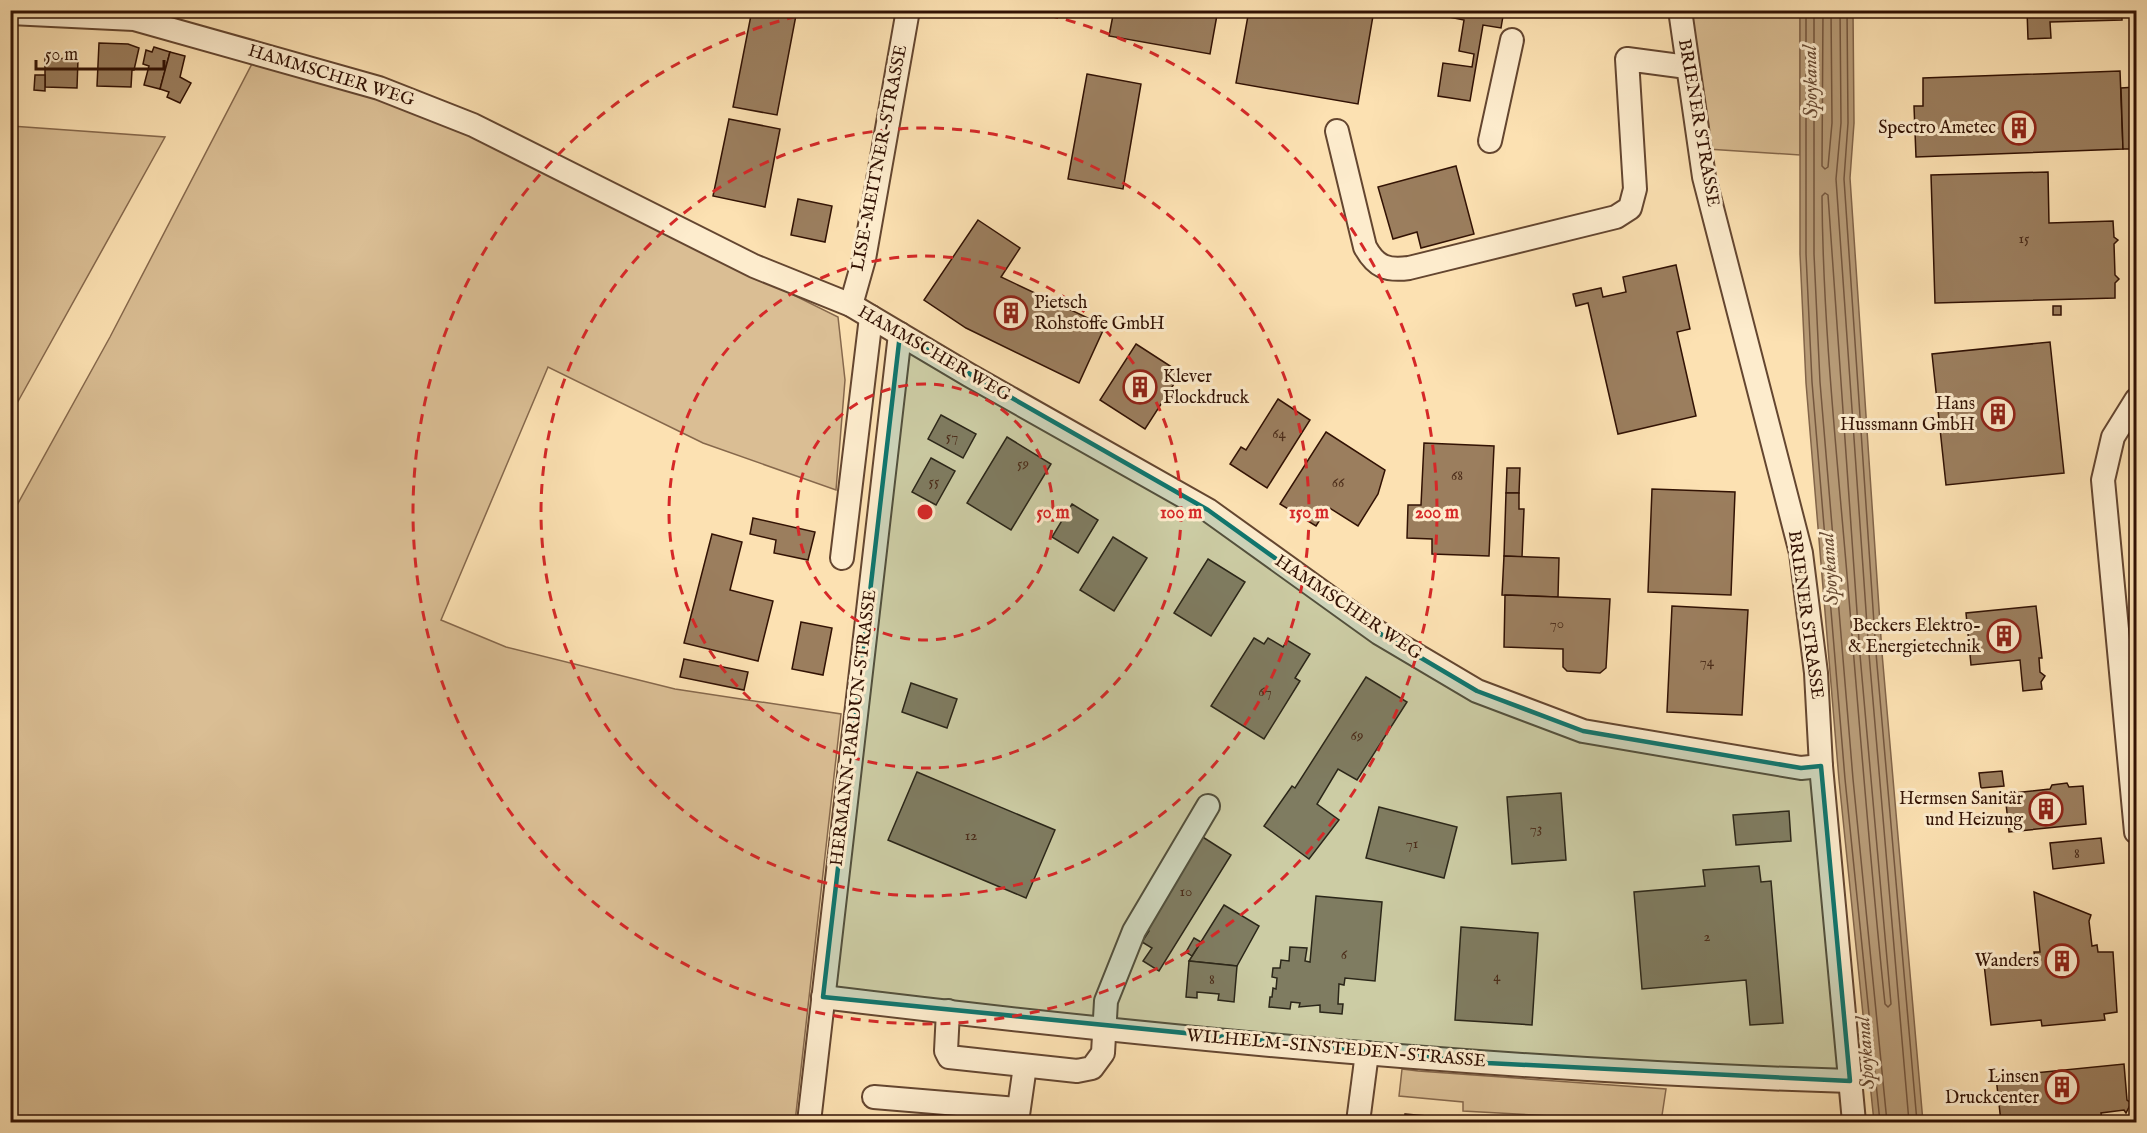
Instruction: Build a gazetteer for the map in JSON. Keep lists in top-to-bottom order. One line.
{"streets":{"street":["HAMMSCHER WEG","BRIENER STRASSE","LISE-MEITNER-STRASSE","HERMANN-PARDUN-STRASSE","WILHELM-SINSTEDEN-STRASSE"]},"crossings":[["HAMMSCHER WEG","BRIENER STRASSE"],["HAMMSCHER WEG","LISE-MEITNER-STRASSE"],["HAMMSCHER WEG","HERMANN-PARDUN-STRASSE"],["BRIENER STRASSE","WILHELM-SINSTEDEN-STRASSE"],["HERMANN-PARDUN-STRASSE","WILHELM-SINSTEDEN-STRASSE"]],"water":["Spoykanal"],"places":{"building":["Spectro Ametec","Pietsch Rohstoffe GmbH","Klever Flockdruck","Hans Hussmann GmbH","Beckers Elektro- & Energietechnik","Hermsen Sanitär und Heizung","Wanders","Linsen Druckcenter"]},"house_numbers":["15","64","57","59","68","55","66","70","74","67","69","73","12","71","8","10","2","6","4","8"],"scale_bar":"50 m","rings":["50 m","100 m","150 m","200 m"]}
